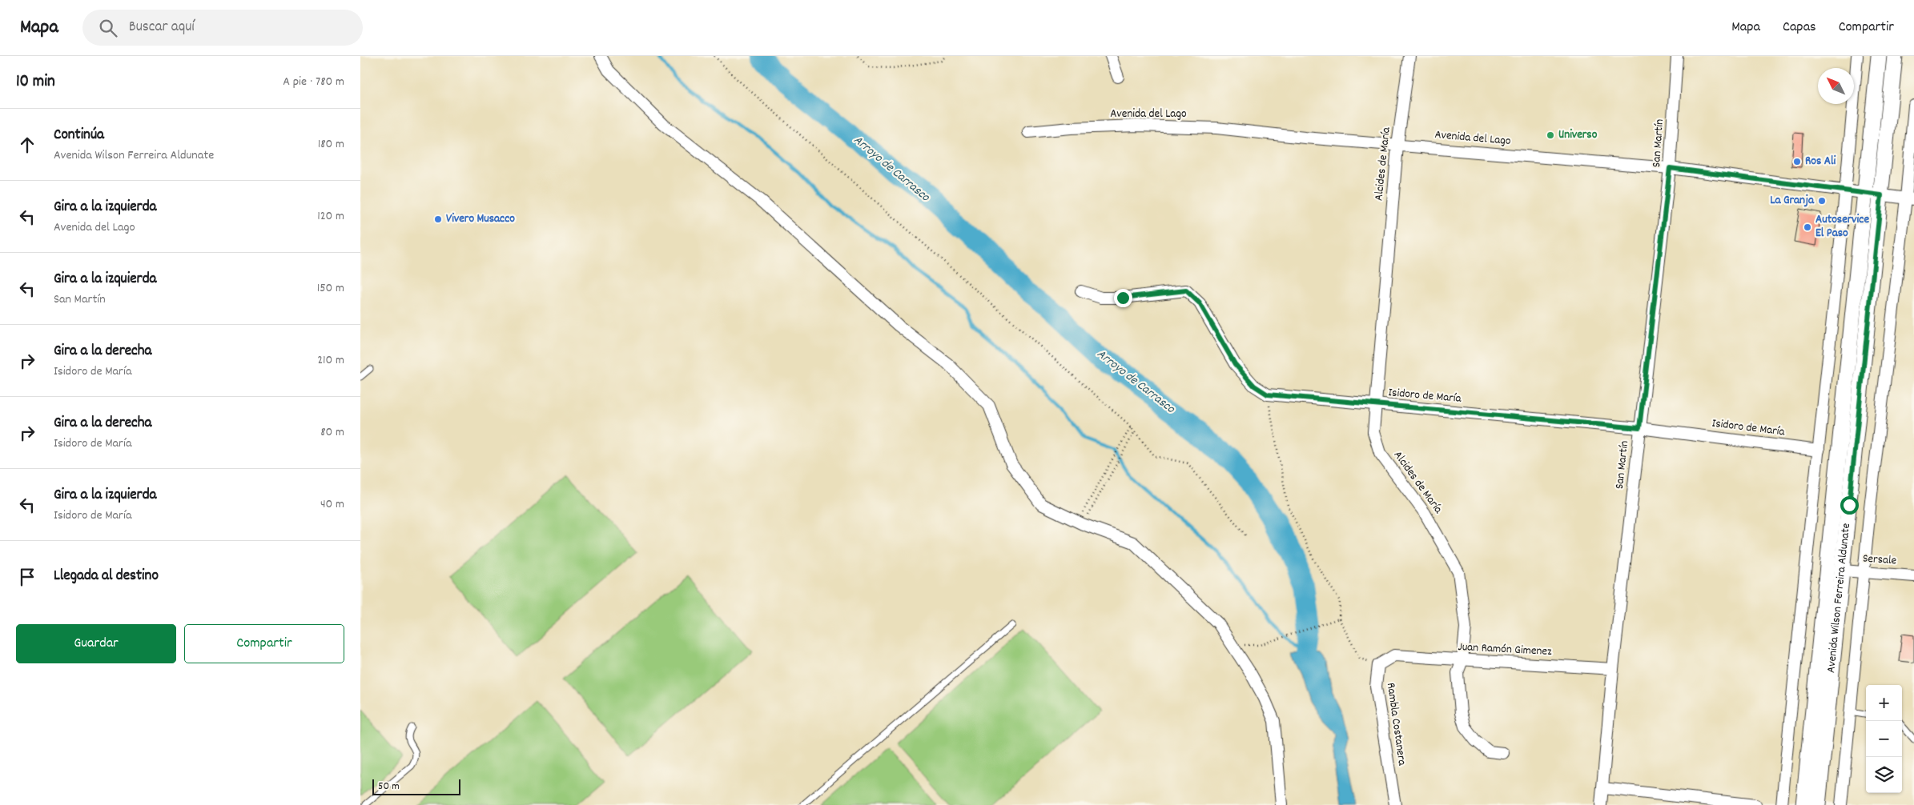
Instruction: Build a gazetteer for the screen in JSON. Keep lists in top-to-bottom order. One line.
{"streets":{"main road":["Avenida Wilson Ferreira Aldunate"],"street":["Avenida del Lago","San Martín","Alcides de María","Isidoro de María","Sersale","Juan Ramón Gimenez","Rambla Costanera"]},"crossings":[["Avenida del Lago","San Martín"],["Avenida del Lago","Alcides de María"],["Avenida del Lago","Avenida Wilson Ferreira Aldunate"],["San Martín","Isidoro de María"],["San Martín","Juan Ramón Gimenez"],["Alcides de María","Isidoro de María"],["Alcides de María","Juan Ramón Gimenez"],["Sersale","Avenida Wilson Ferreira Aldunate"],["Juan Ramón Gimenez","Rambla Costanera"]],"water":["Arroyo de Carrasco"],"places":["Universo","Ros Ali","La Granja","Vivero Musacco","Autoservice El Paso"],"scale_bar":"50 m","north":"top left","page":{"header":"Mapa","search":"Buscar aquí","nav":["Mapa","Capas","Compartir"],"heading":["10 min","A pie · 780 m"],"list":[["Continúa","Avenida Wilson Ferreira Aldunate","180 m"],["Gira a la izquierda","Avenida del Lago","120 m"],["Gira a la izquierda","San Martín","150 m"],["Gira a la derecha","Isidoro de María","210 m"],["Gira a la derecha","Isidoro de María","80 m"],["Gira a la izquierda","Isidoro de María","40 m"],"Llegada al destino"],"buttons":["Guardar","Compartir"],"map_buttons":["+","−"],"scale":"50 m"}}
